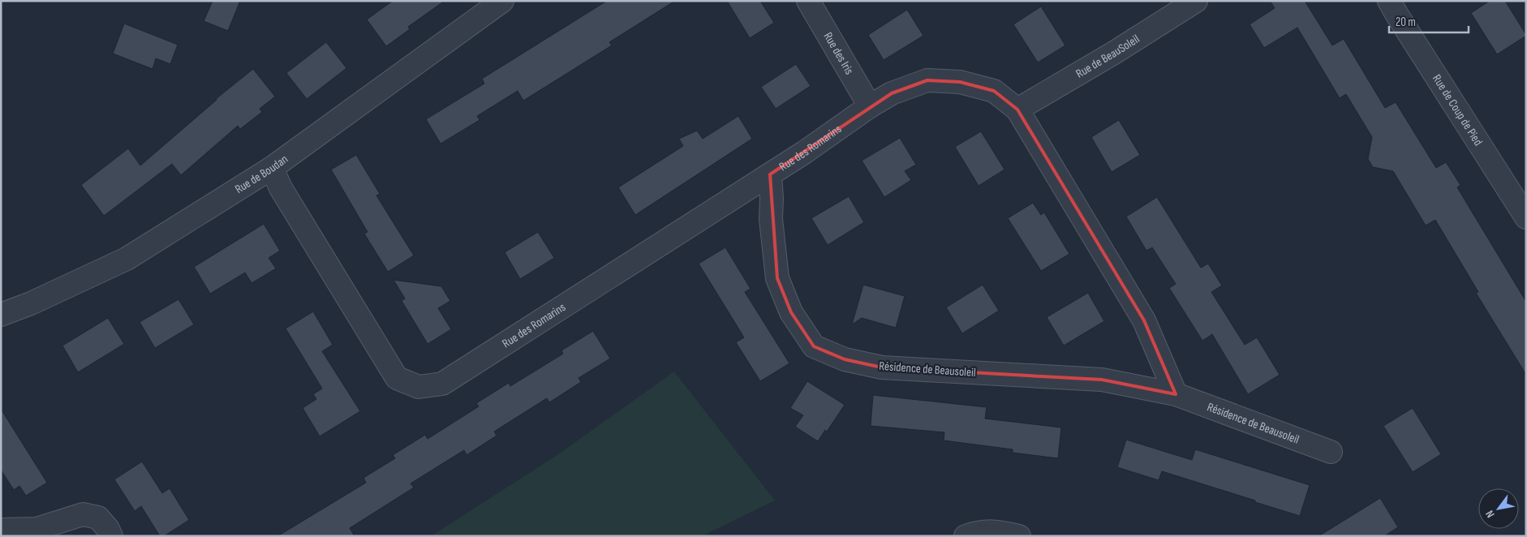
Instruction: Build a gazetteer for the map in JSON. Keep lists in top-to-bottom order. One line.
{"streets":{"street":["Rue des Iris","Rue de BeauSoleil","Rue de Coup de Pied","Rue des Romarins","Rue de Boudan","Résidence de Beausoleil"]},"crossings":[["Rue des Iris","Rue des Romarins"],["Rue des Romarins","Rue de Boudan"],["Rue des Romarins","Résidence de Beausoleil"]],"scale_bar":"20 m","north":"bottom left"}
